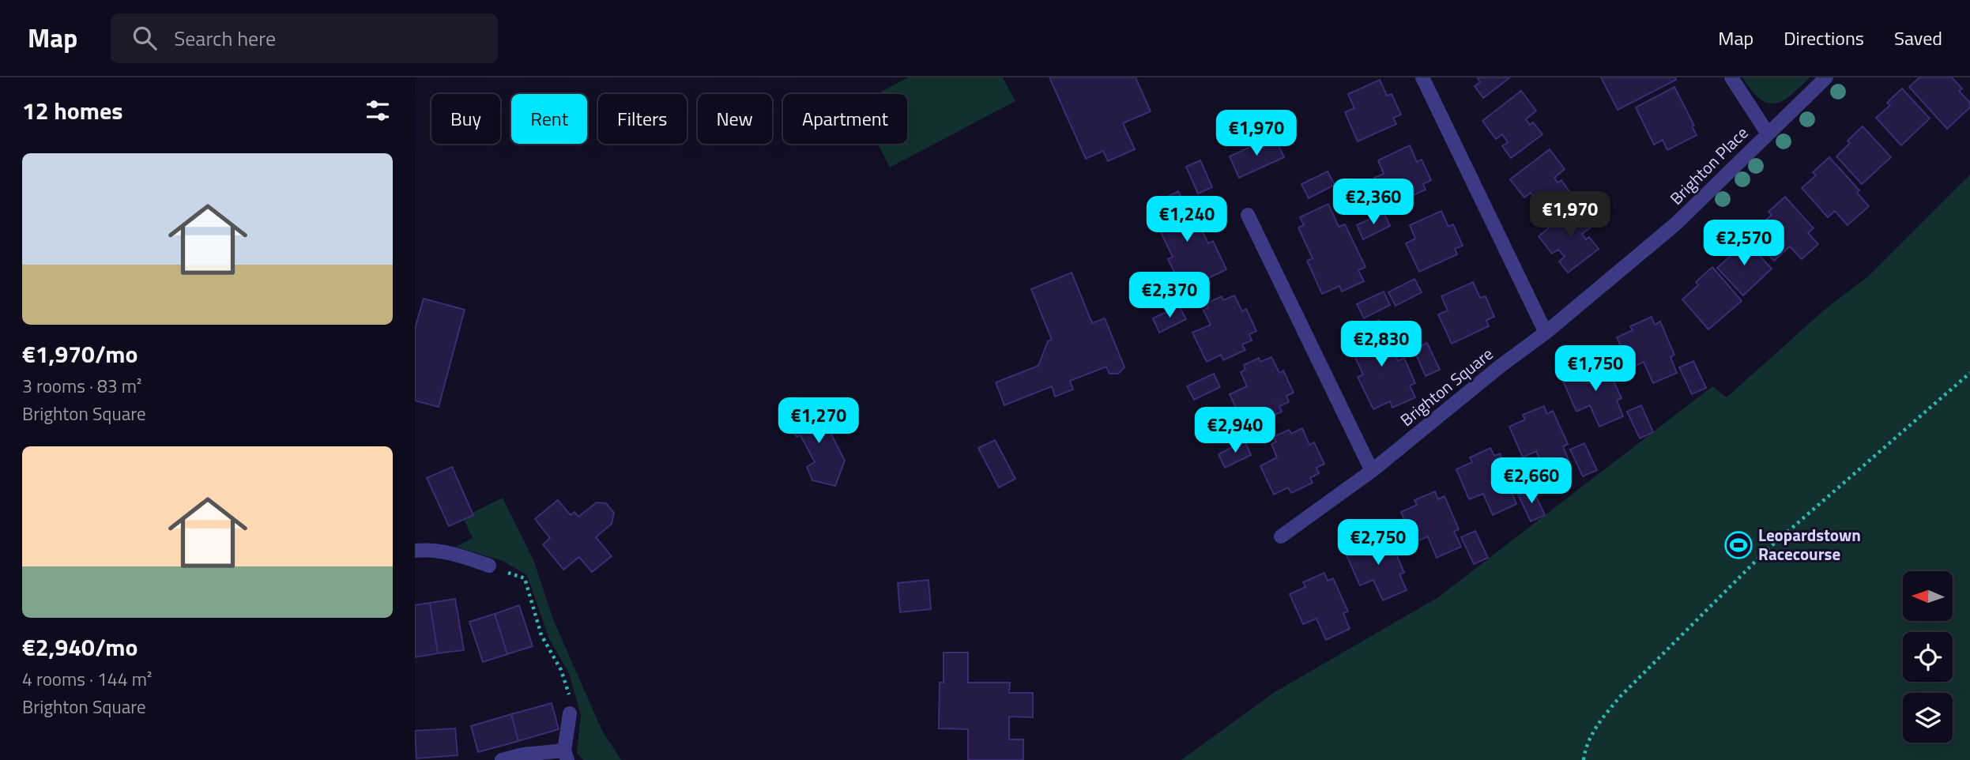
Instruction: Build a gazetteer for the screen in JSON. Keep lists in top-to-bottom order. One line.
{"streets":{"street":["Brighton Place","Brighton Square"]},"crossings":[["Brighton Place","Brighton Square"]],"places":{"sports":["Leopardstown Racecourse"]},"north":"left","page":{"header":"Map","search":"Search here","nav":["Map","Directions","Saved"],"heading":"12 homes","chip":["Buy","Rent","Filters","New","Apartment"],"price":["€1,970","€2,360","€1,970","€1,240","€2,570","€2,370","€2,830","€1,750","€1,270","€2,940","€2,660","€2,750"],"list":[{"name":"€1,970/mo","note":"3 rooms · 83 m² · Brighton Square"},{"name":"€2,940/mo","note":"4 rooms · 144 m² · Brighton Square"}]}}
